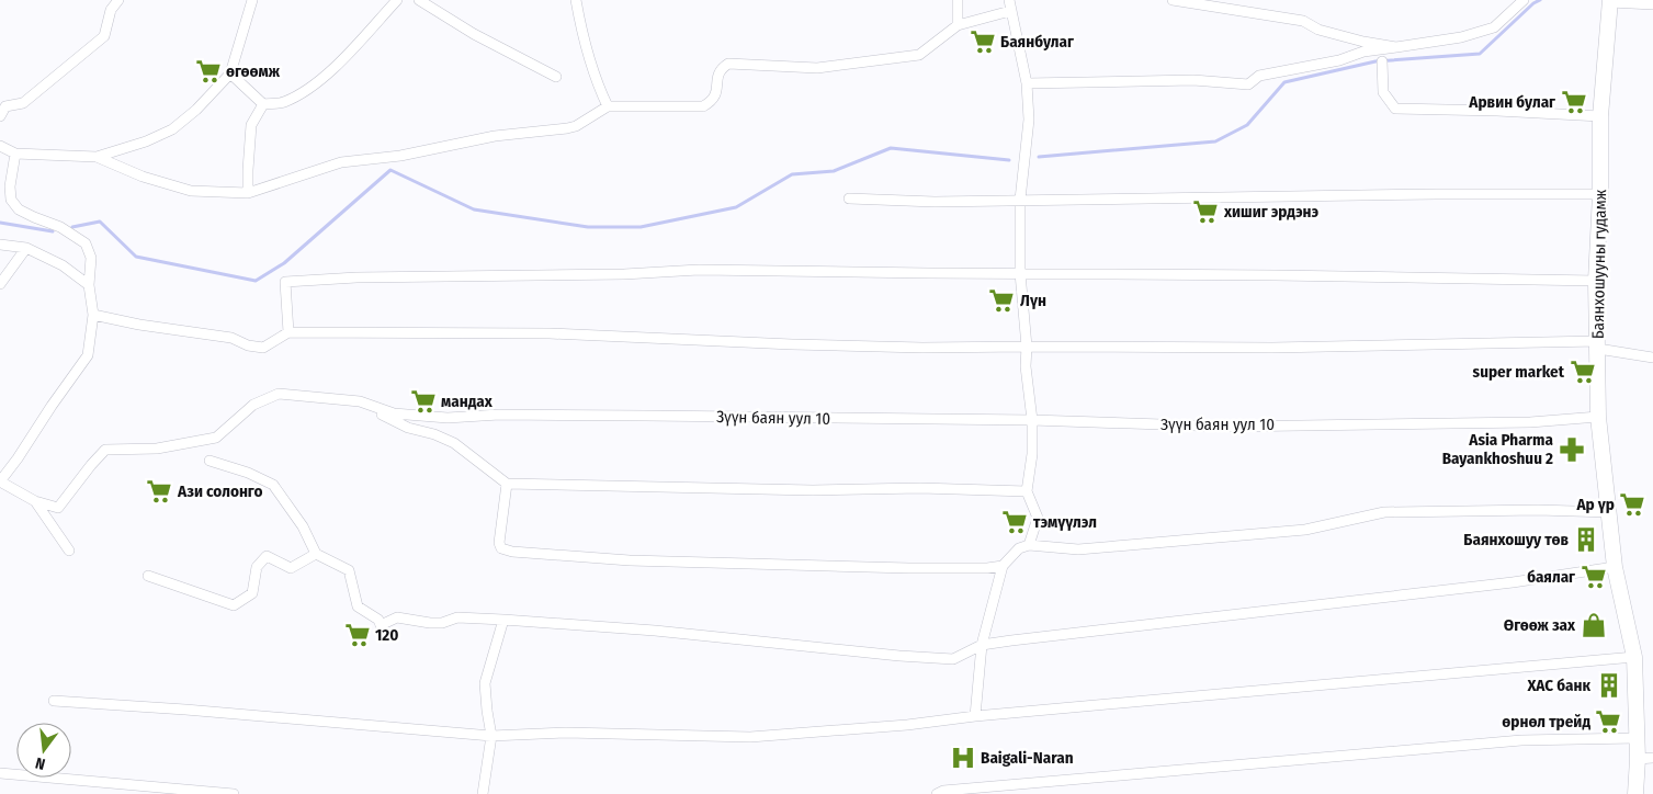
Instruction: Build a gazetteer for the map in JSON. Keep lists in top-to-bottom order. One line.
{"streets":{"street":["Баянхошууны гудамж","Зүүн баян уул 10"]},"crossings":[["Баянхошууны гудамж","Зүүн баян уул 10"]],"places":{"supermarket":["Баянбулаг","өгөөмж","Арвин булаг","хишиг эрдэнэ","Лүн","super market","мандах","Ази солонго","Ар үр","тэмүүлэл","баялаг","120","өрнөл трейд"],"pharmacy":["Asia Pharma Bayankhoshuu 2"],"building":["Баянхошуу төв","ХАС банк"],"shop":["Өгөөж зах"],"hospital":["Baigali-Naran"]},"north":"bottom"}
